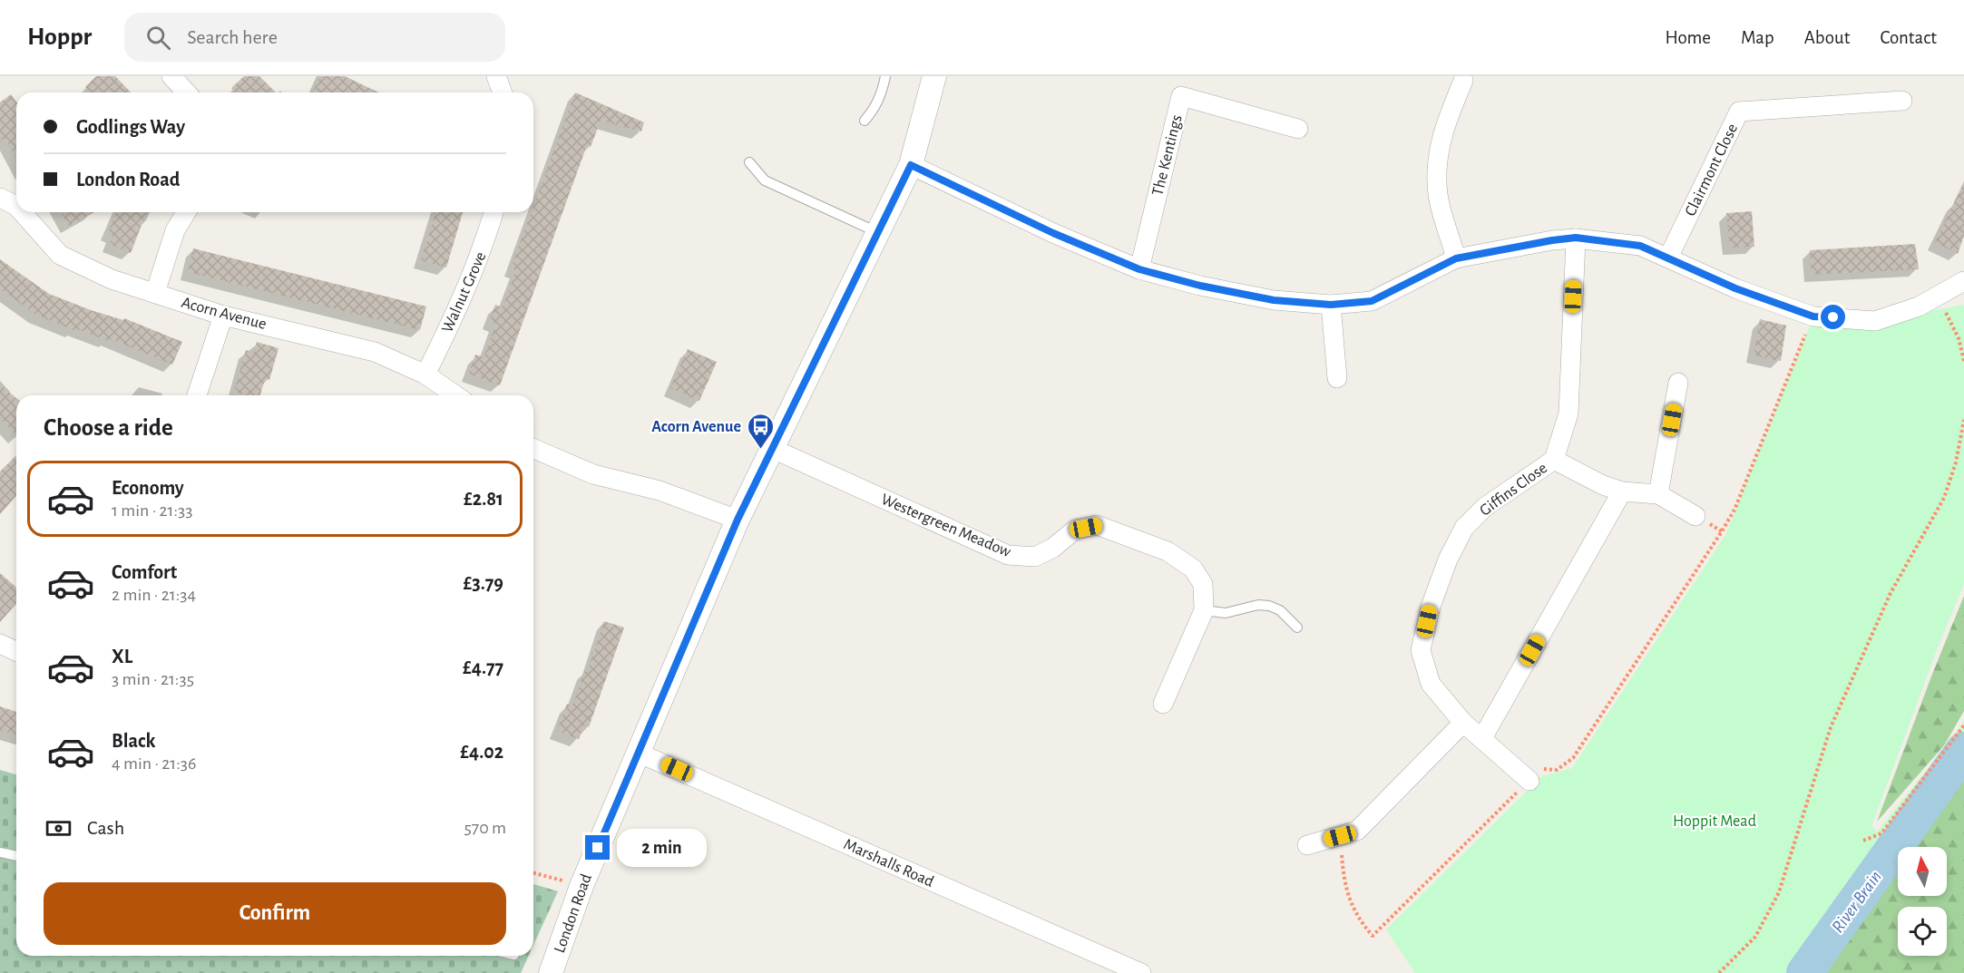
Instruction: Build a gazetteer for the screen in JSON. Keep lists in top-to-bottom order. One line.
{"streets":{"street":["The Kentings","Clairmont Close","Walnut Grove","Acorn Avenue","Giffins Close","Westergreen Meadow","Marshalls Road","London Road"]},"crossings":[["Walnut Grove","Acorn Avenue"],["Westergreen Meadow","London Road"],["Marshalls Road","London Road"]],"water":["River Brain"],"parks":["Hoppit Mead"],"places":{"bus stop":["Acorn Avenue"]},"north":"top","page":{"header":"Hoppr","search":"Search here","nav":["Home","Map","About","Contact"],"banner":["Godlings Way","London Road"],"heading":"Choose a ride","list":[{"name":"Economy","note":"1 min · 21:33","value":"£2.81"},{"name":"Comfort","note":"2 min · 21:34","value":"£3.79"},{"name":"XL","note":"3 min · 21:35","value":"£4.77"},{"name":"Black","note":"4 min · 21:36","value":"£4.02"}],"pay":["Cash","570 m"],"bubble":"2 min","buttons":"Confirm"}}
